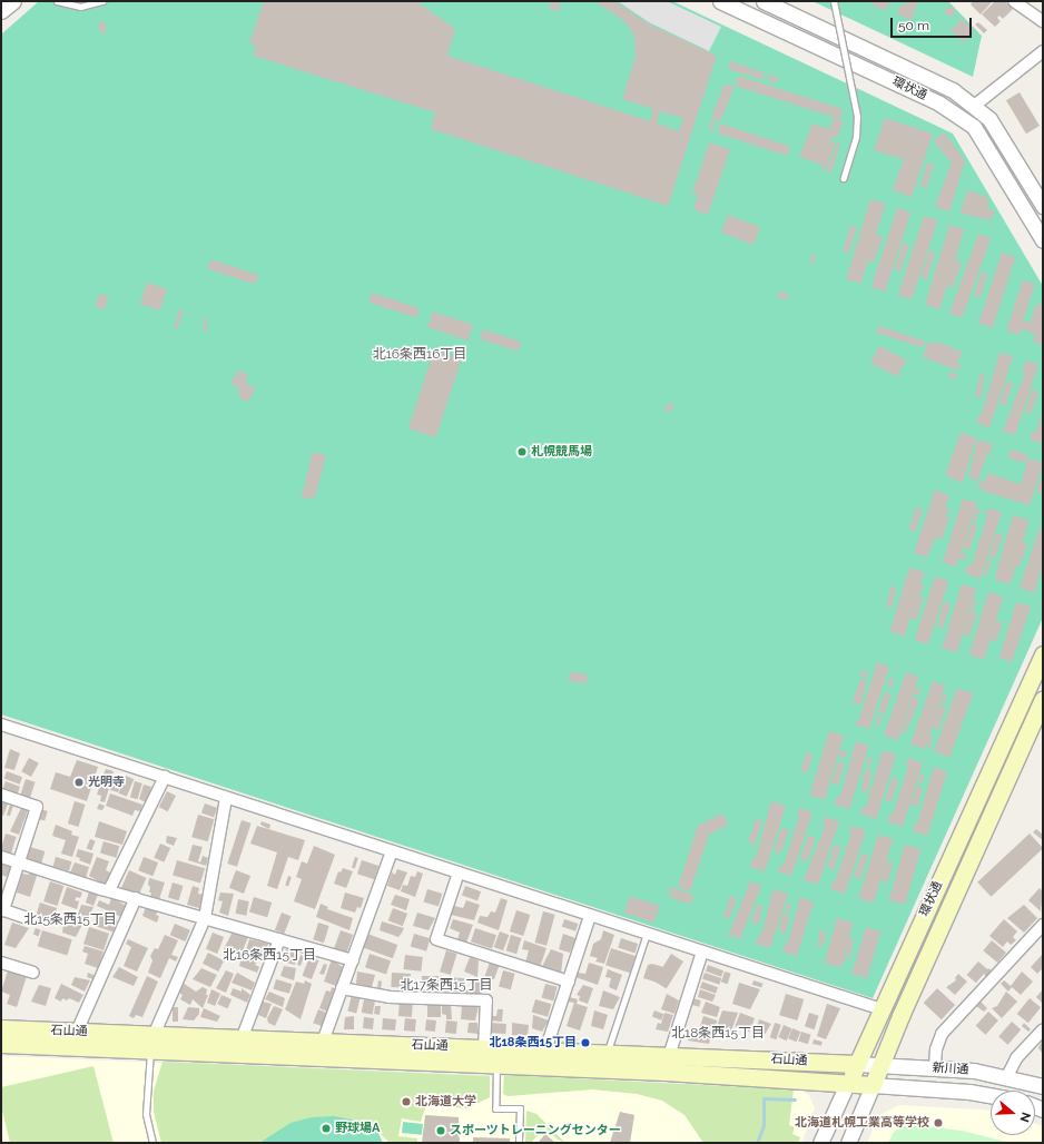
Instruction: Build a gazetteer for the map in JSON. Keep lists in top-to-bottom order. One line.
{"streets":{"main road":["環状通","石山通","新川通"]},"crossings":[["環状通","石山通"],["環状通","新川通"],["石山通","新川通"]],"districts":["北16条西16丁目","北15条西15丁目","北16条西15丁目","北17条西15丁目","北18条西15丁目"],"places":["札幌競馬場","光明寺","北18条西15丁目","北海道大学","北海道札幌工業高等学校","野球場A","スポーツトレーニングセンター"],"scale_bar":"50 m","north":"right"}
